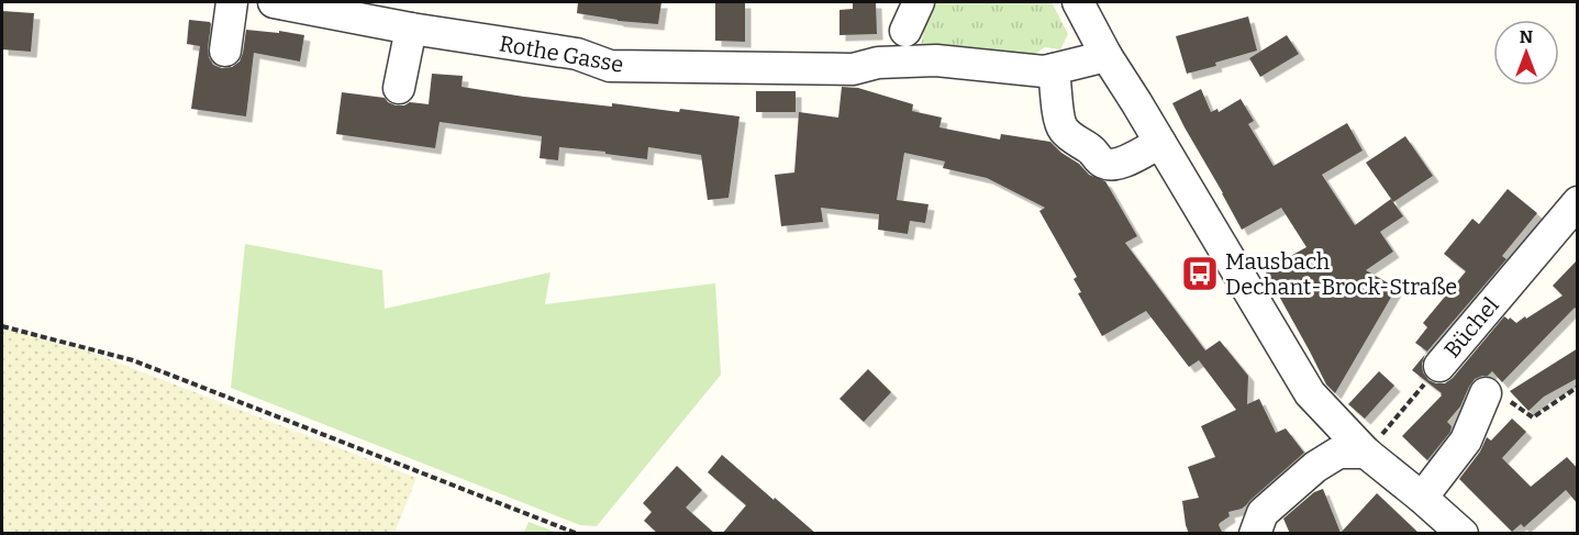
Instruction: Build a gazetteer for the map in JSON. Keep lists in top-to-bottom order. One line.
{"streets":{"street":["Rothe Gasse","Büchel"]},"places":{"bus stop":["Mausbach Dechant-Brock-Straße"]},"north":"top"}
